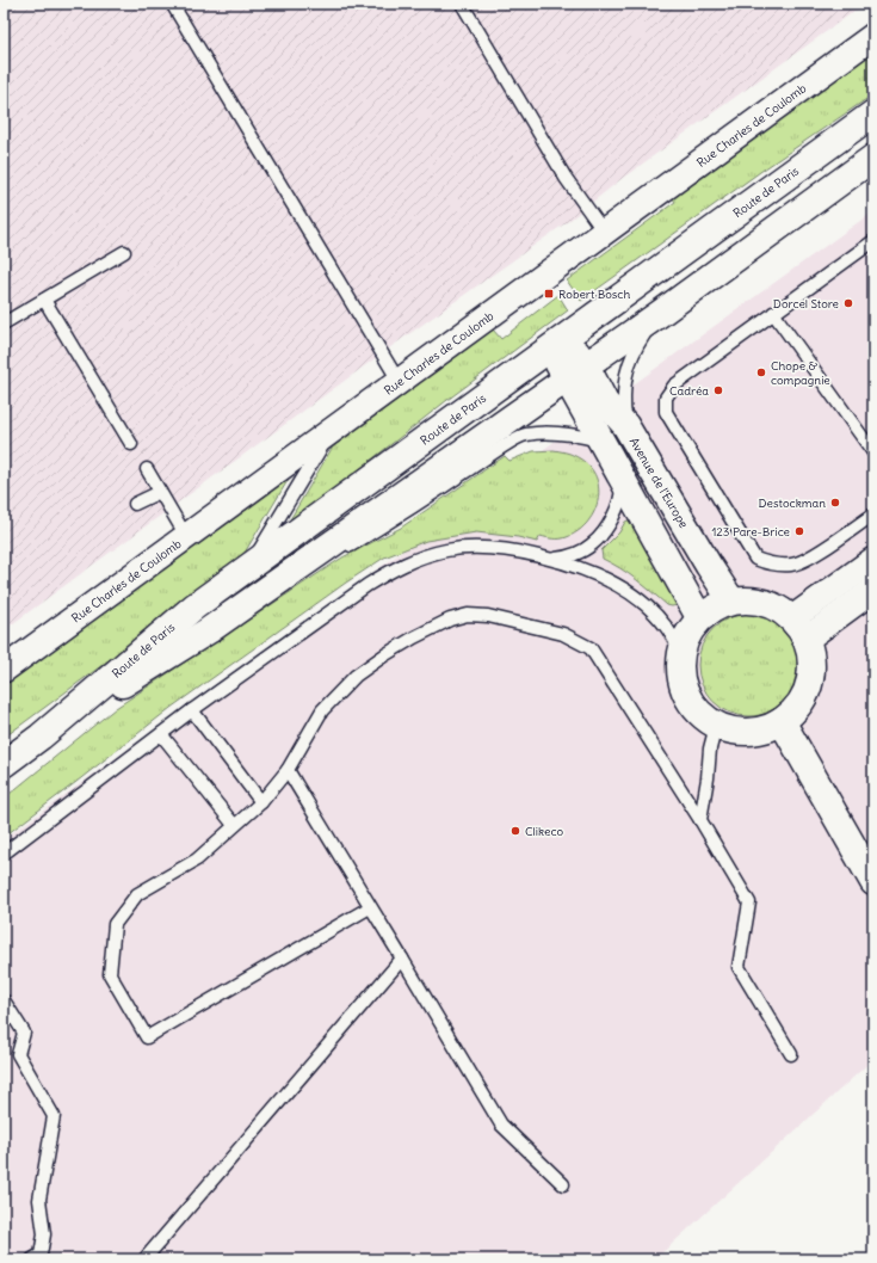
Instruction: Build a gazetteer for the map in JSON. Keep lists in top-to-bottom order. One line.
{"streets":{"main road":["Route de Paris","Avenue de l'Europe"],"street":["Rue Charles de Coulomb"]},"crossings":[["Route de Paris","Avenue de l'Europe"]],"places":{"transit":["Robert Bosch"],"other":["Dorcel Store","Chope & compagnie","Cadréa","Destockman","123 Pare-Brice","Clikeco"]}}
